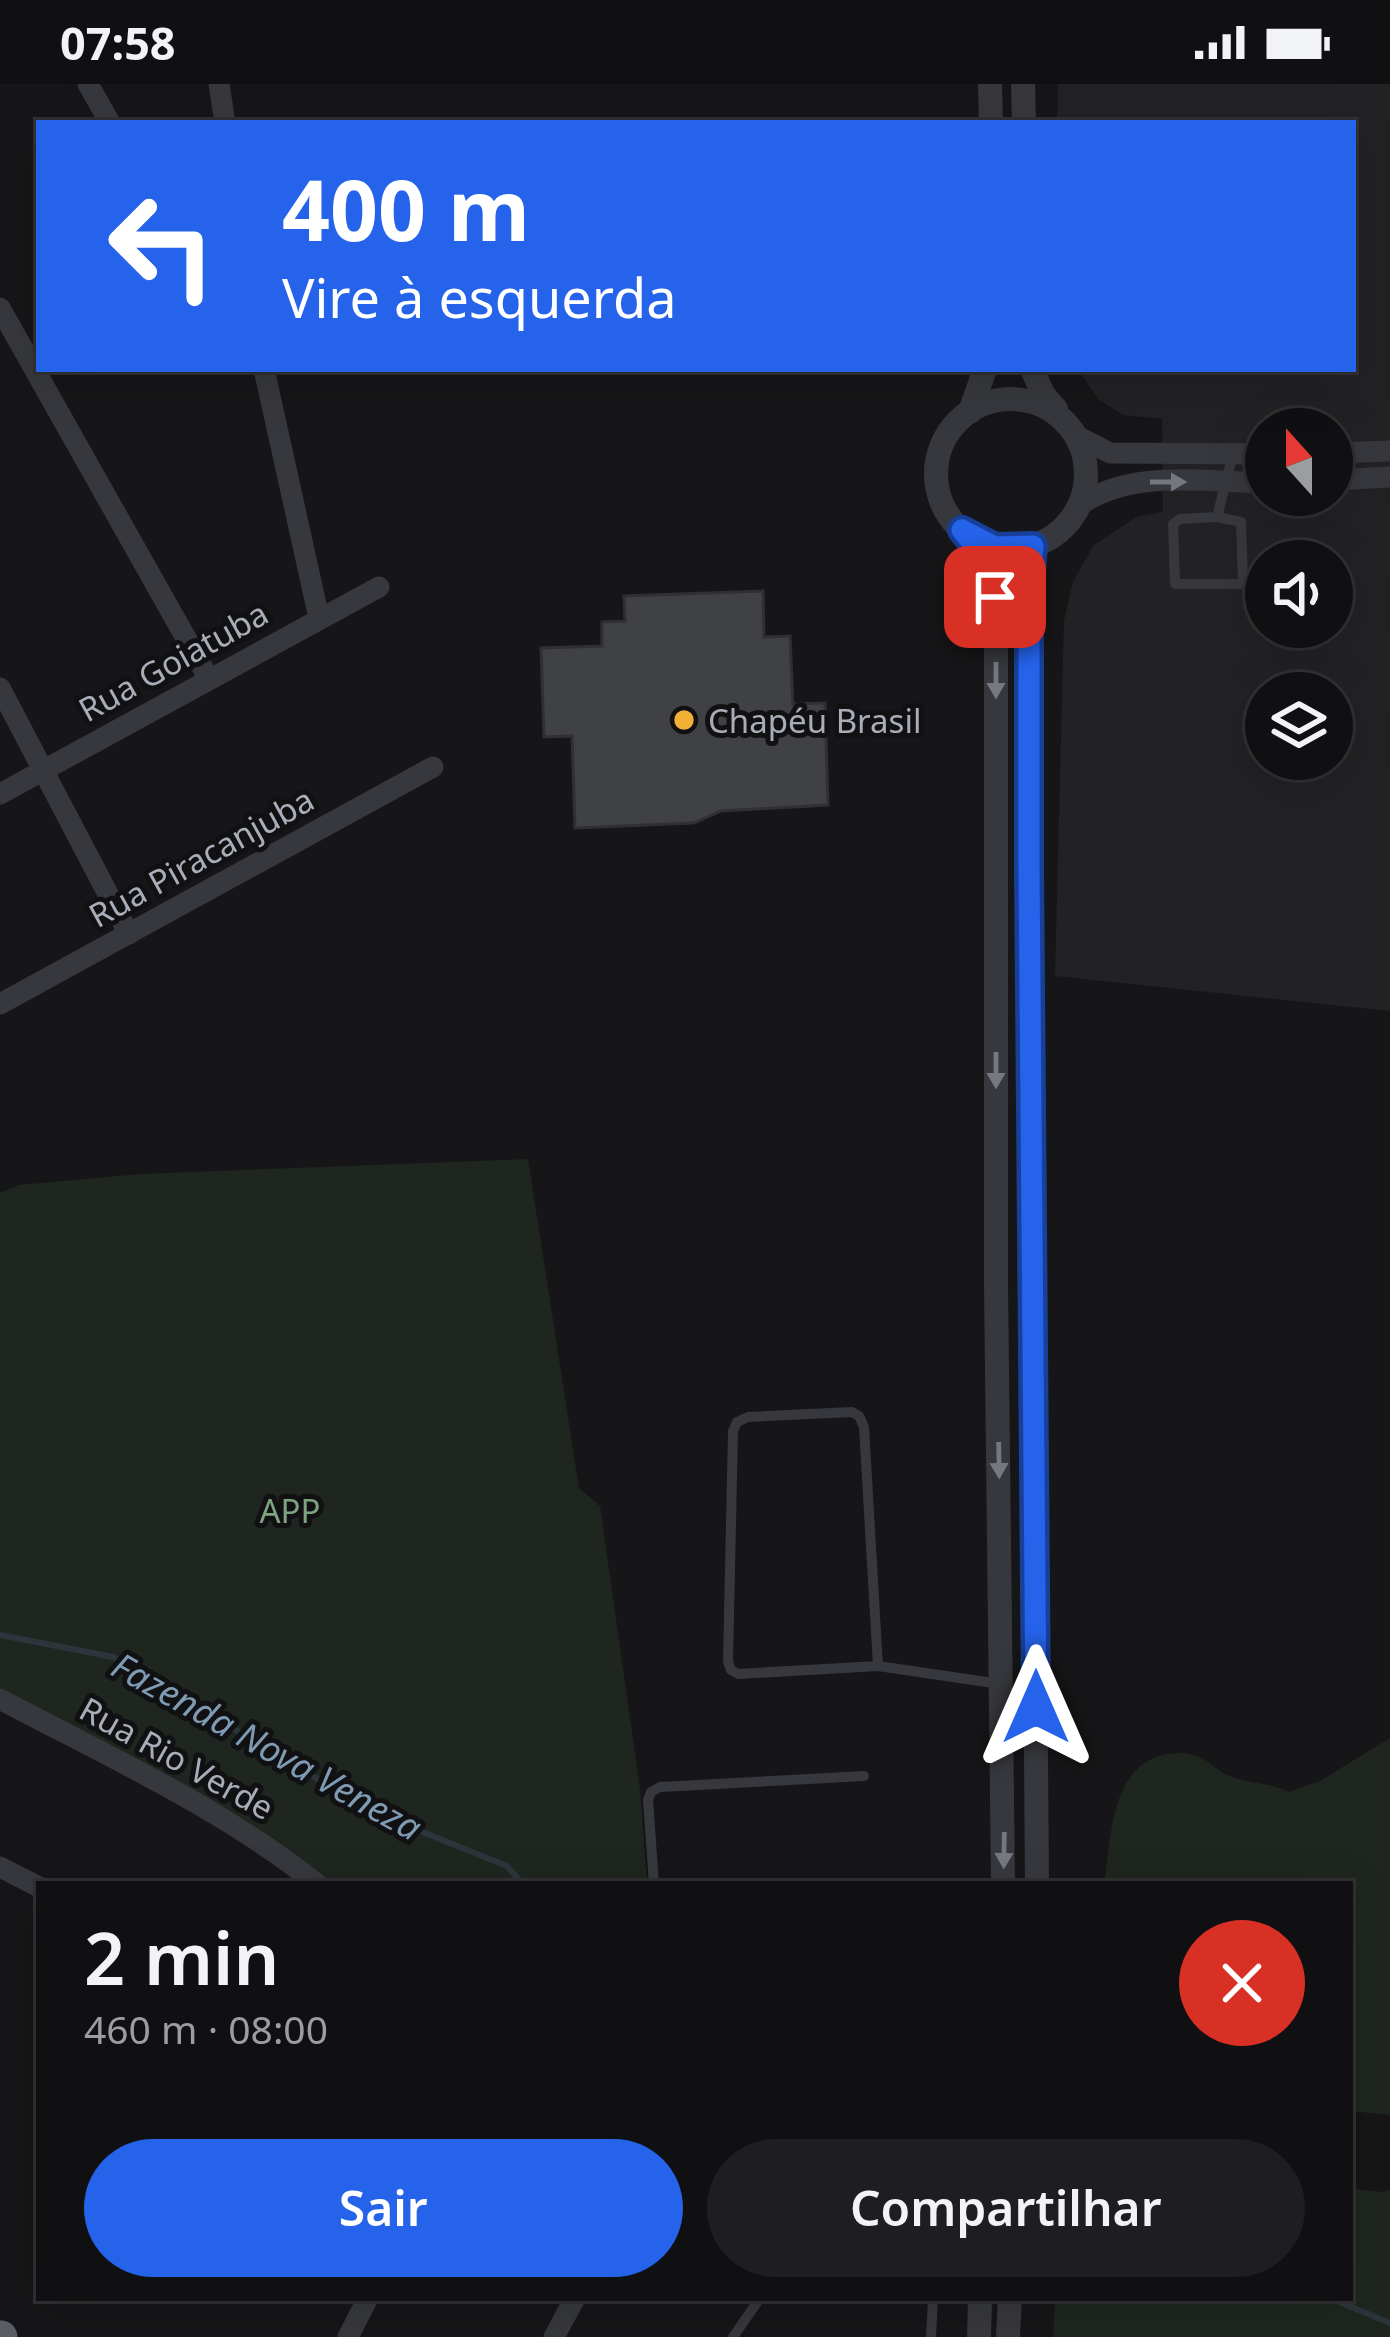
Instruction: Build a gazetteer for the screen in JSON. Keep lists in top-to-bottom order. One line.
{"streets":{"street":["Rua Goiatuba","Rua Piracanjuba","Rua Rio Verde"]},"water":["Fazenda Nova Veneza"],"parks":["APP"],"places":["Chapéu Brasil"],"north":"top","page":{"status":"07:58","turn":["400 m","Vire à esquerda"],"heading":["2 min","460 m · 08:00"],"buttons":["Sair","Compartilhar"]}}
